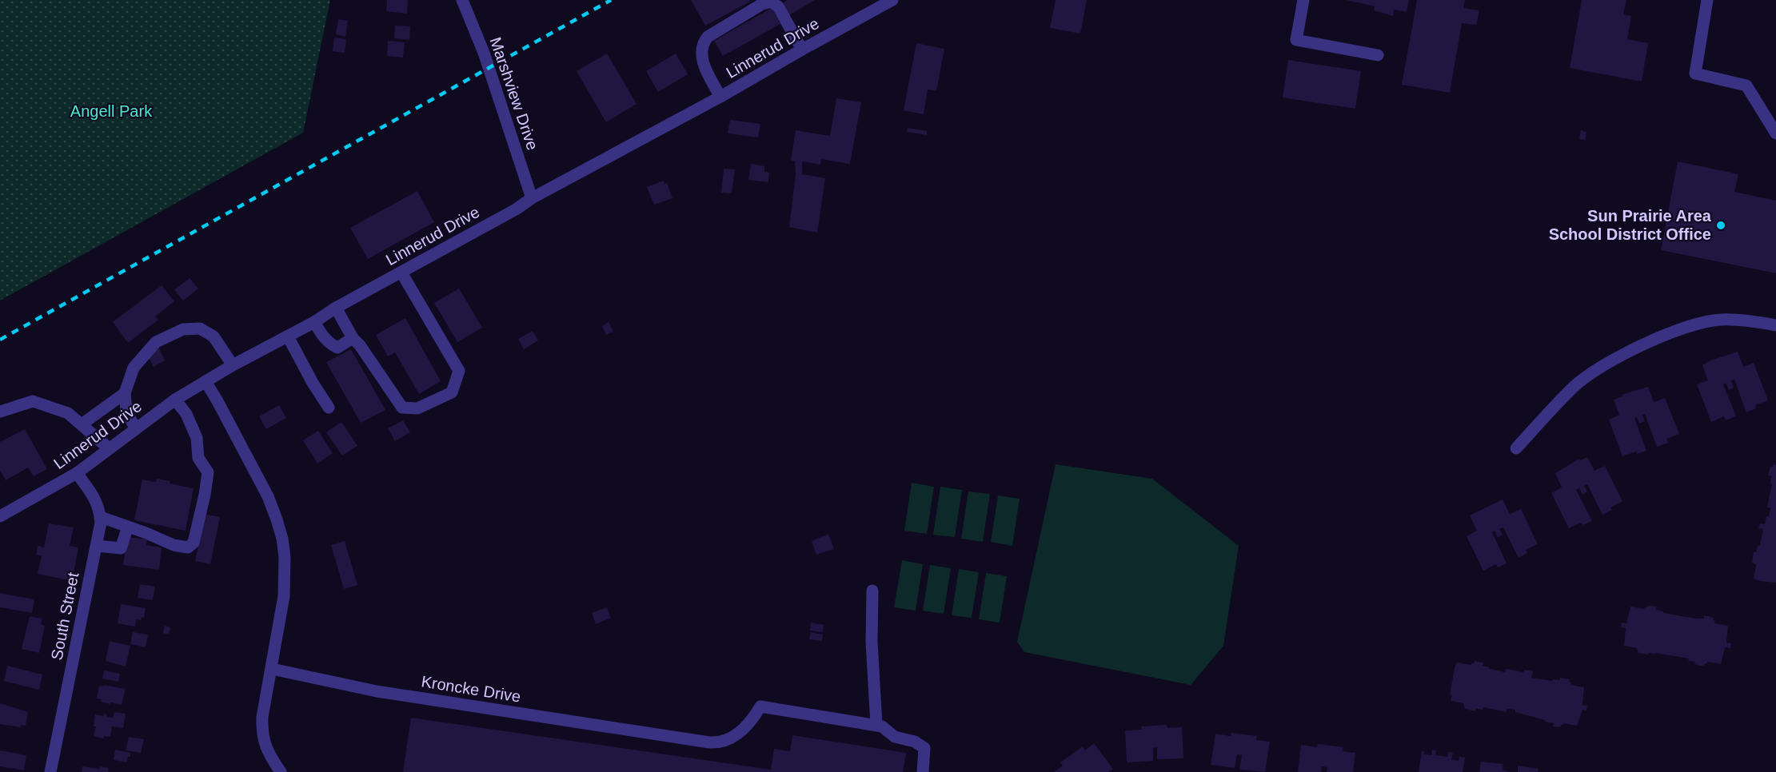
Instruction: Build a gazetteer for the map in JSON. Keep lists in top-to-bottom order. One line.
{"streets":{"street":["Linnerud Drive","Marshview Drive","South Street","Kroncke Drive"]},"crossings":[["Linnerud Drive","Marshview Drive"],["Linnerud Drive","South Street"]],"parks":["Angell Park"],"places":["Sun Prairie Area School District Office"]}
